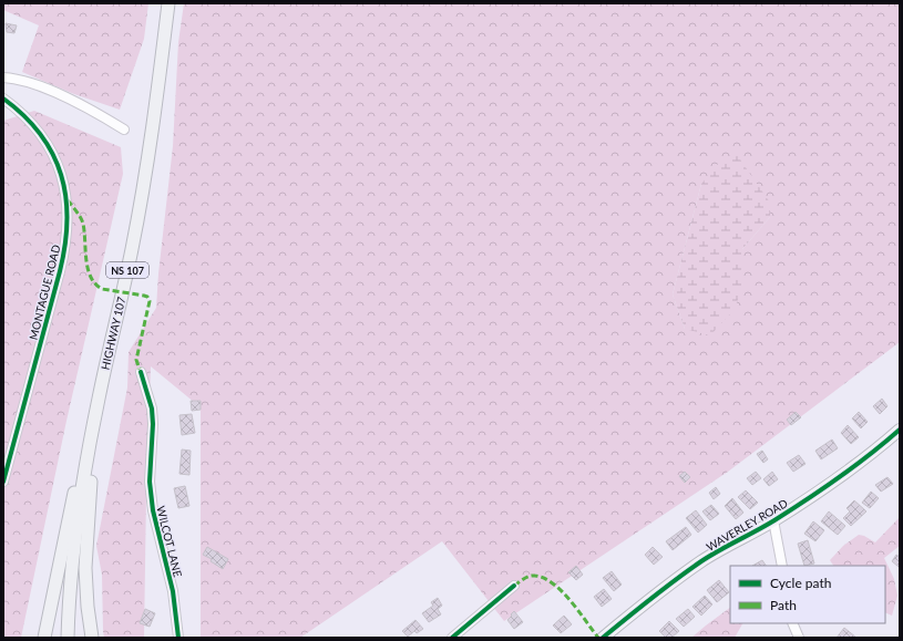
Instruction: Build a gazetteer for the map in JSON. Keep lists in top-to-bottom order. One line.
{"streets":{"highway":["NS 107","HIGHWAY 107"],"main road":["WAVERLEY ROAD"],"street":["MONTAGUE ROAD","WILCOT LANE"]},"legend":["Cycle path","Path"]}
